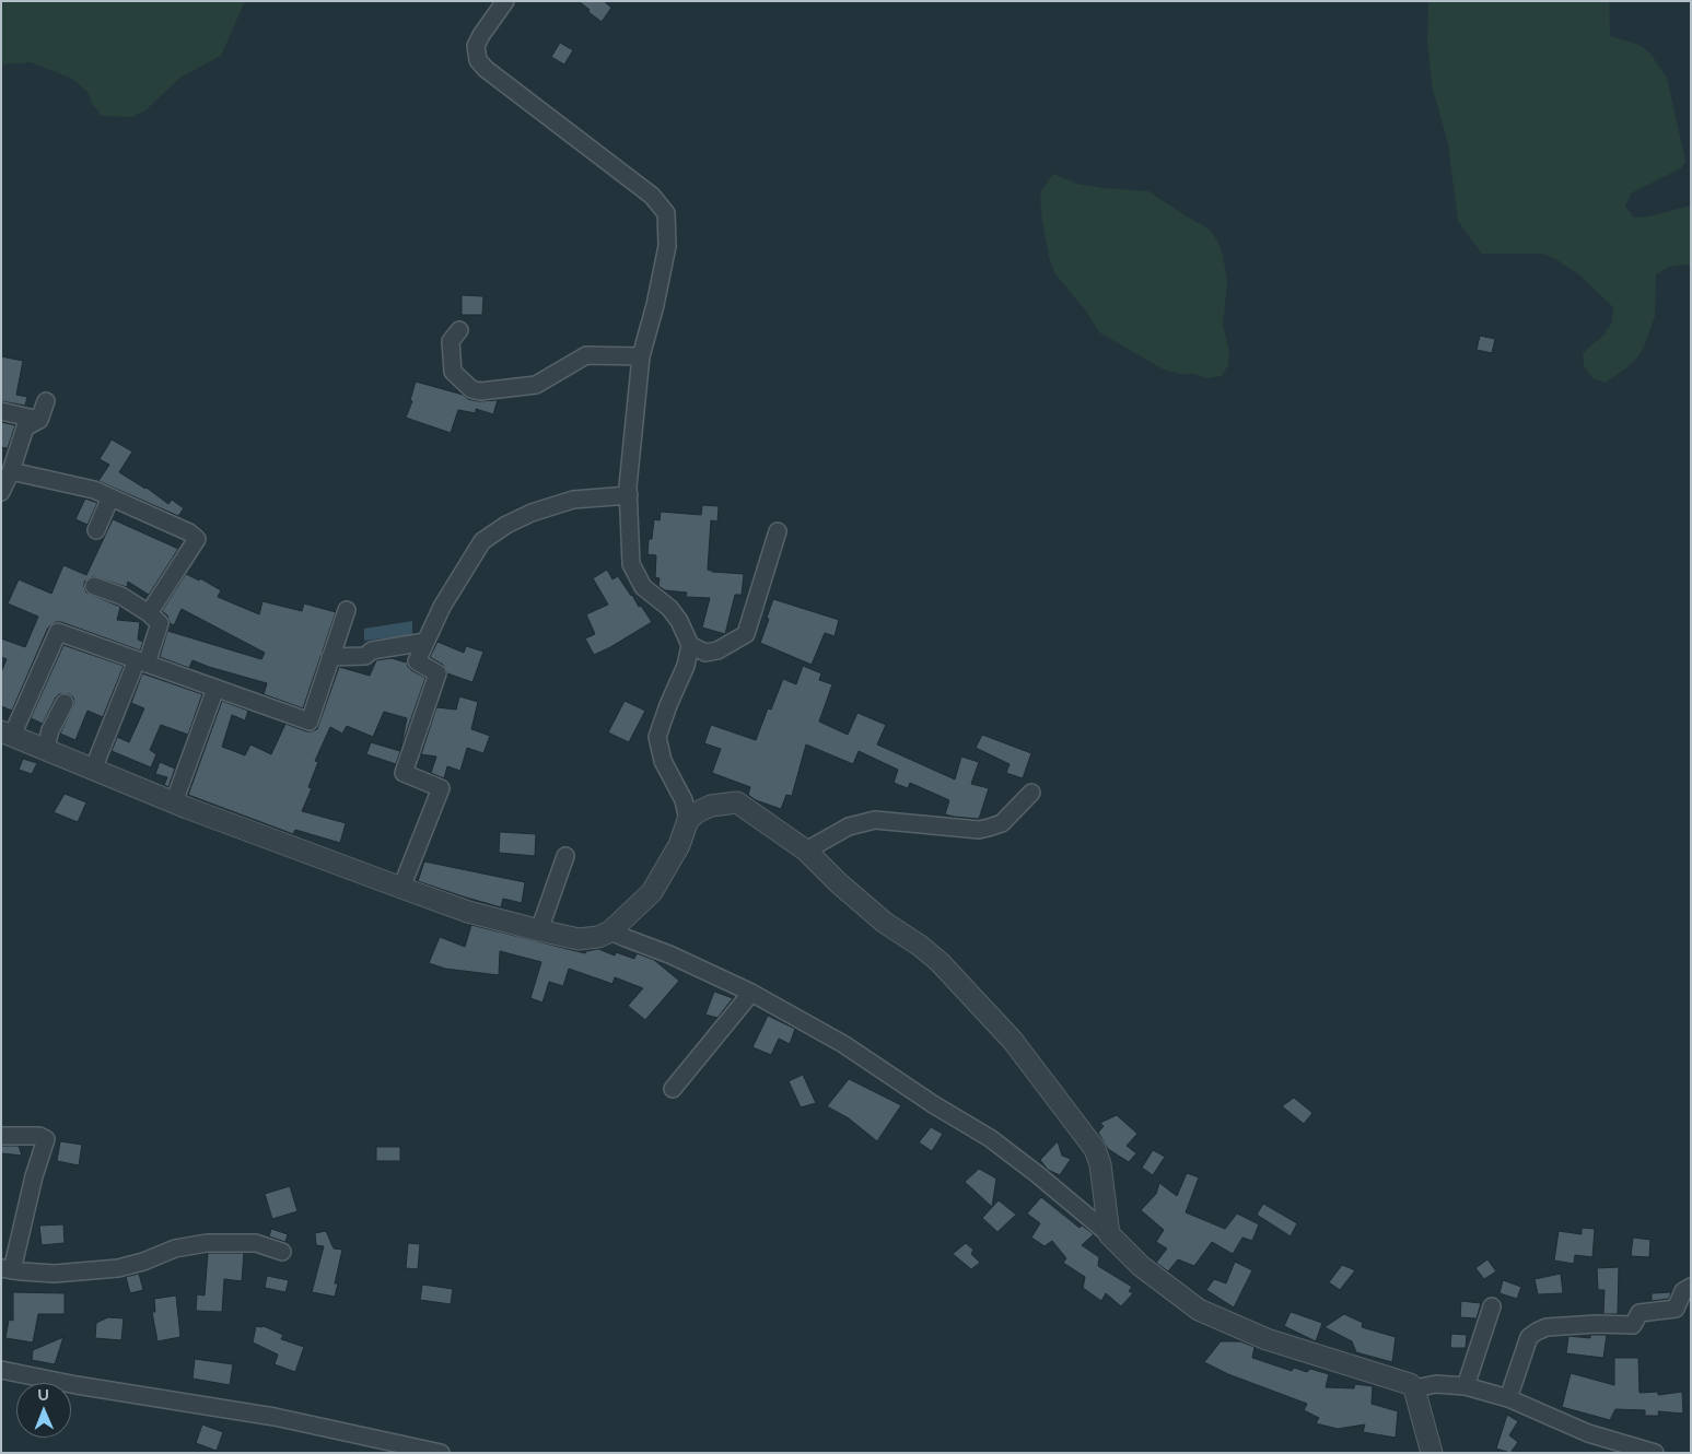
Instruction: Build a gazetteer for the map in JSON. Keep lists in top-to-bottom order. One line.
{"north":"top"}
